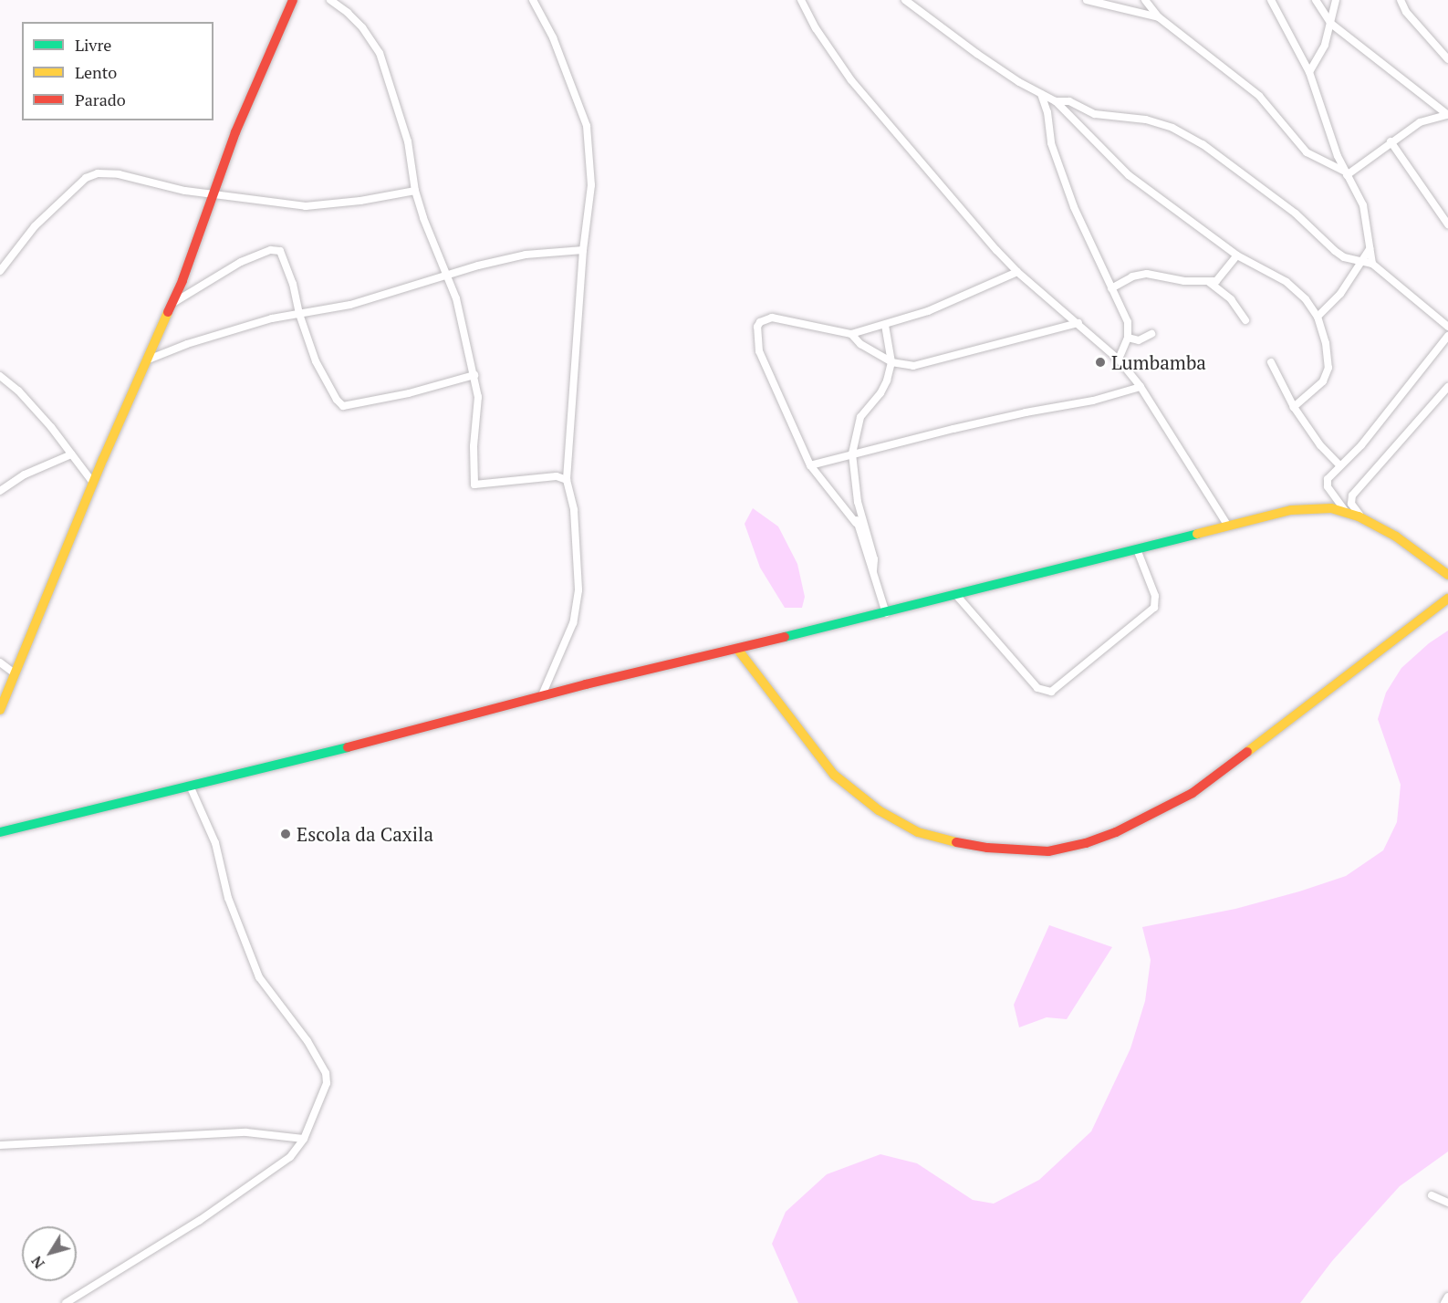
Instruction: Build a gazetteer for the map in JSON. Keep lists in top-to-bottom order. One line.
{"places":["Lumbamba","Escola da Caxila"],"legend":["Livre","Lento","Parado"],"north":"bottom left"}
